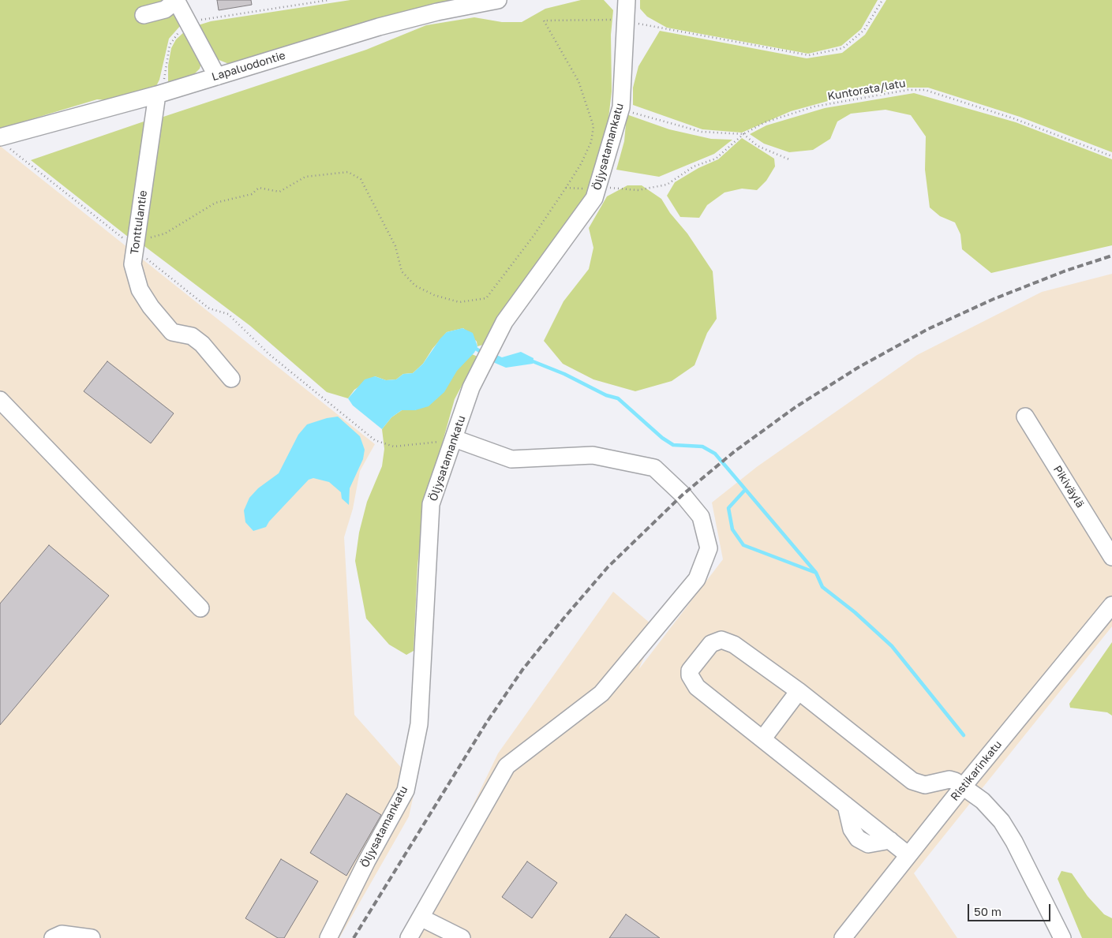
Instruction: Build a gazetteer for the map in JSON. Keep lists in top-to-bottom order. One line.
{"streets":{"street":["Lapaluodontie","Öljysatamankatu","Tonttulantie","Pikiväylä","Ristikarinkatu"],"path":["Kuntorata/latu"]},"crossings":[["Lapaluodontie","Tonttulantie"],["Kuntorata/latu","Öljysatamankatu"]],"scale_bar":"50 m"}
